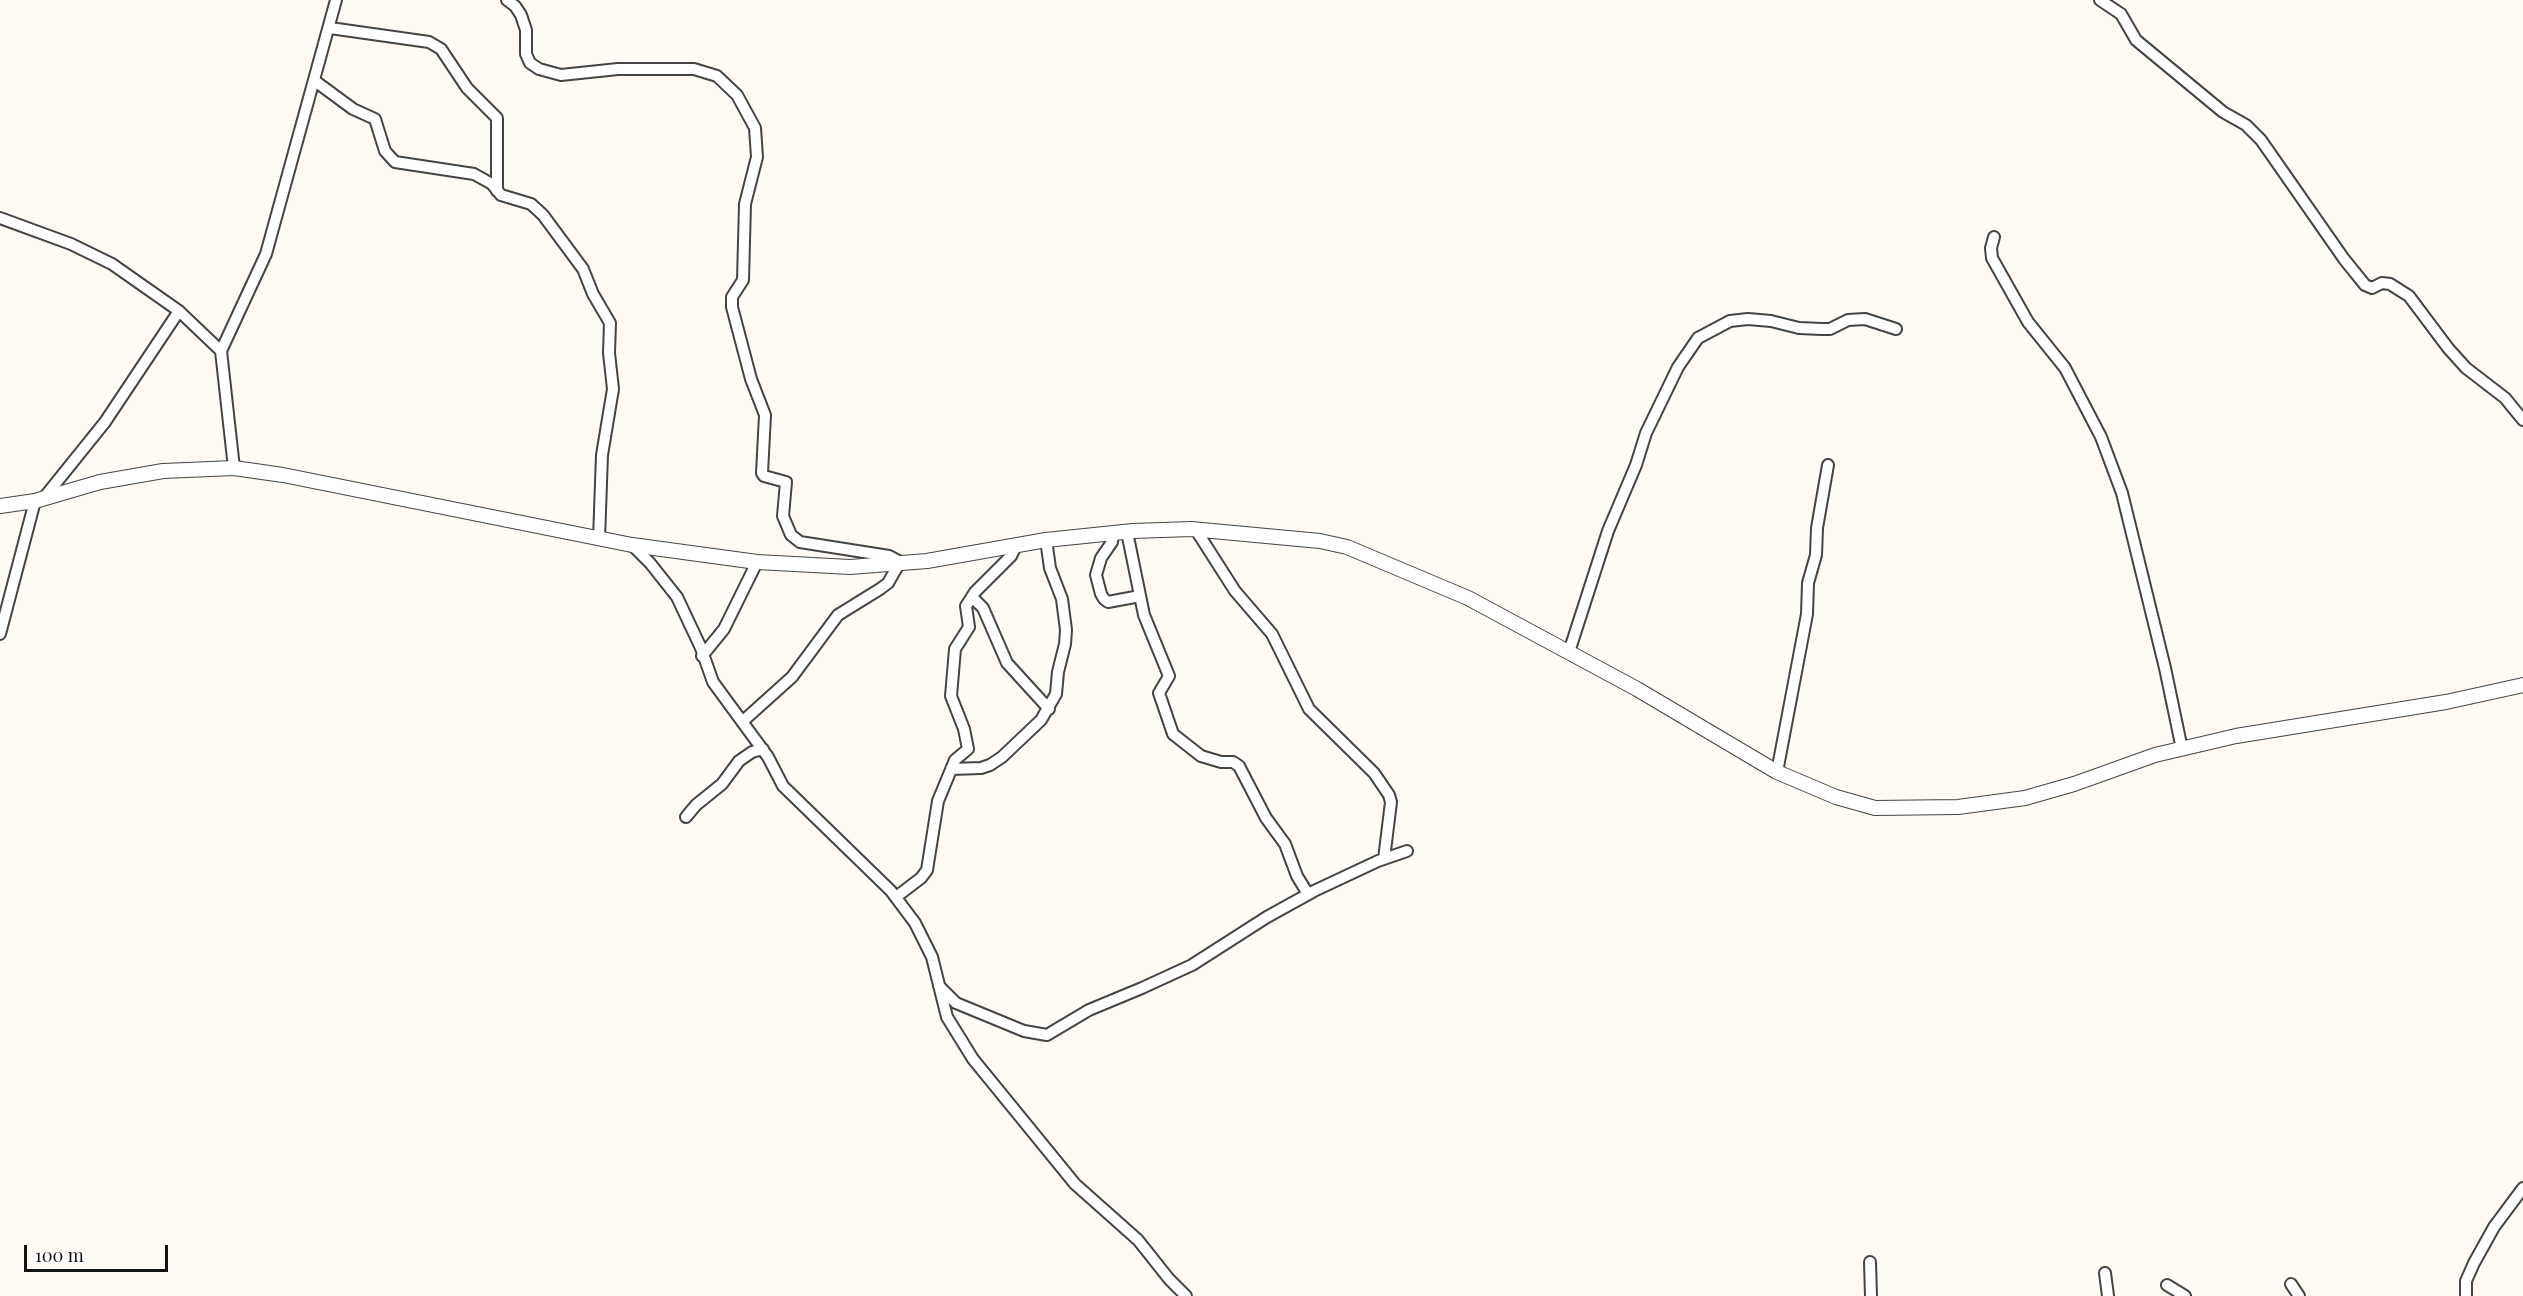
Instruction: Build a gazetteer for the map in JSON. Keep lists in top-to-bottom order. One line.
{"scale_bar":"100 m"}
